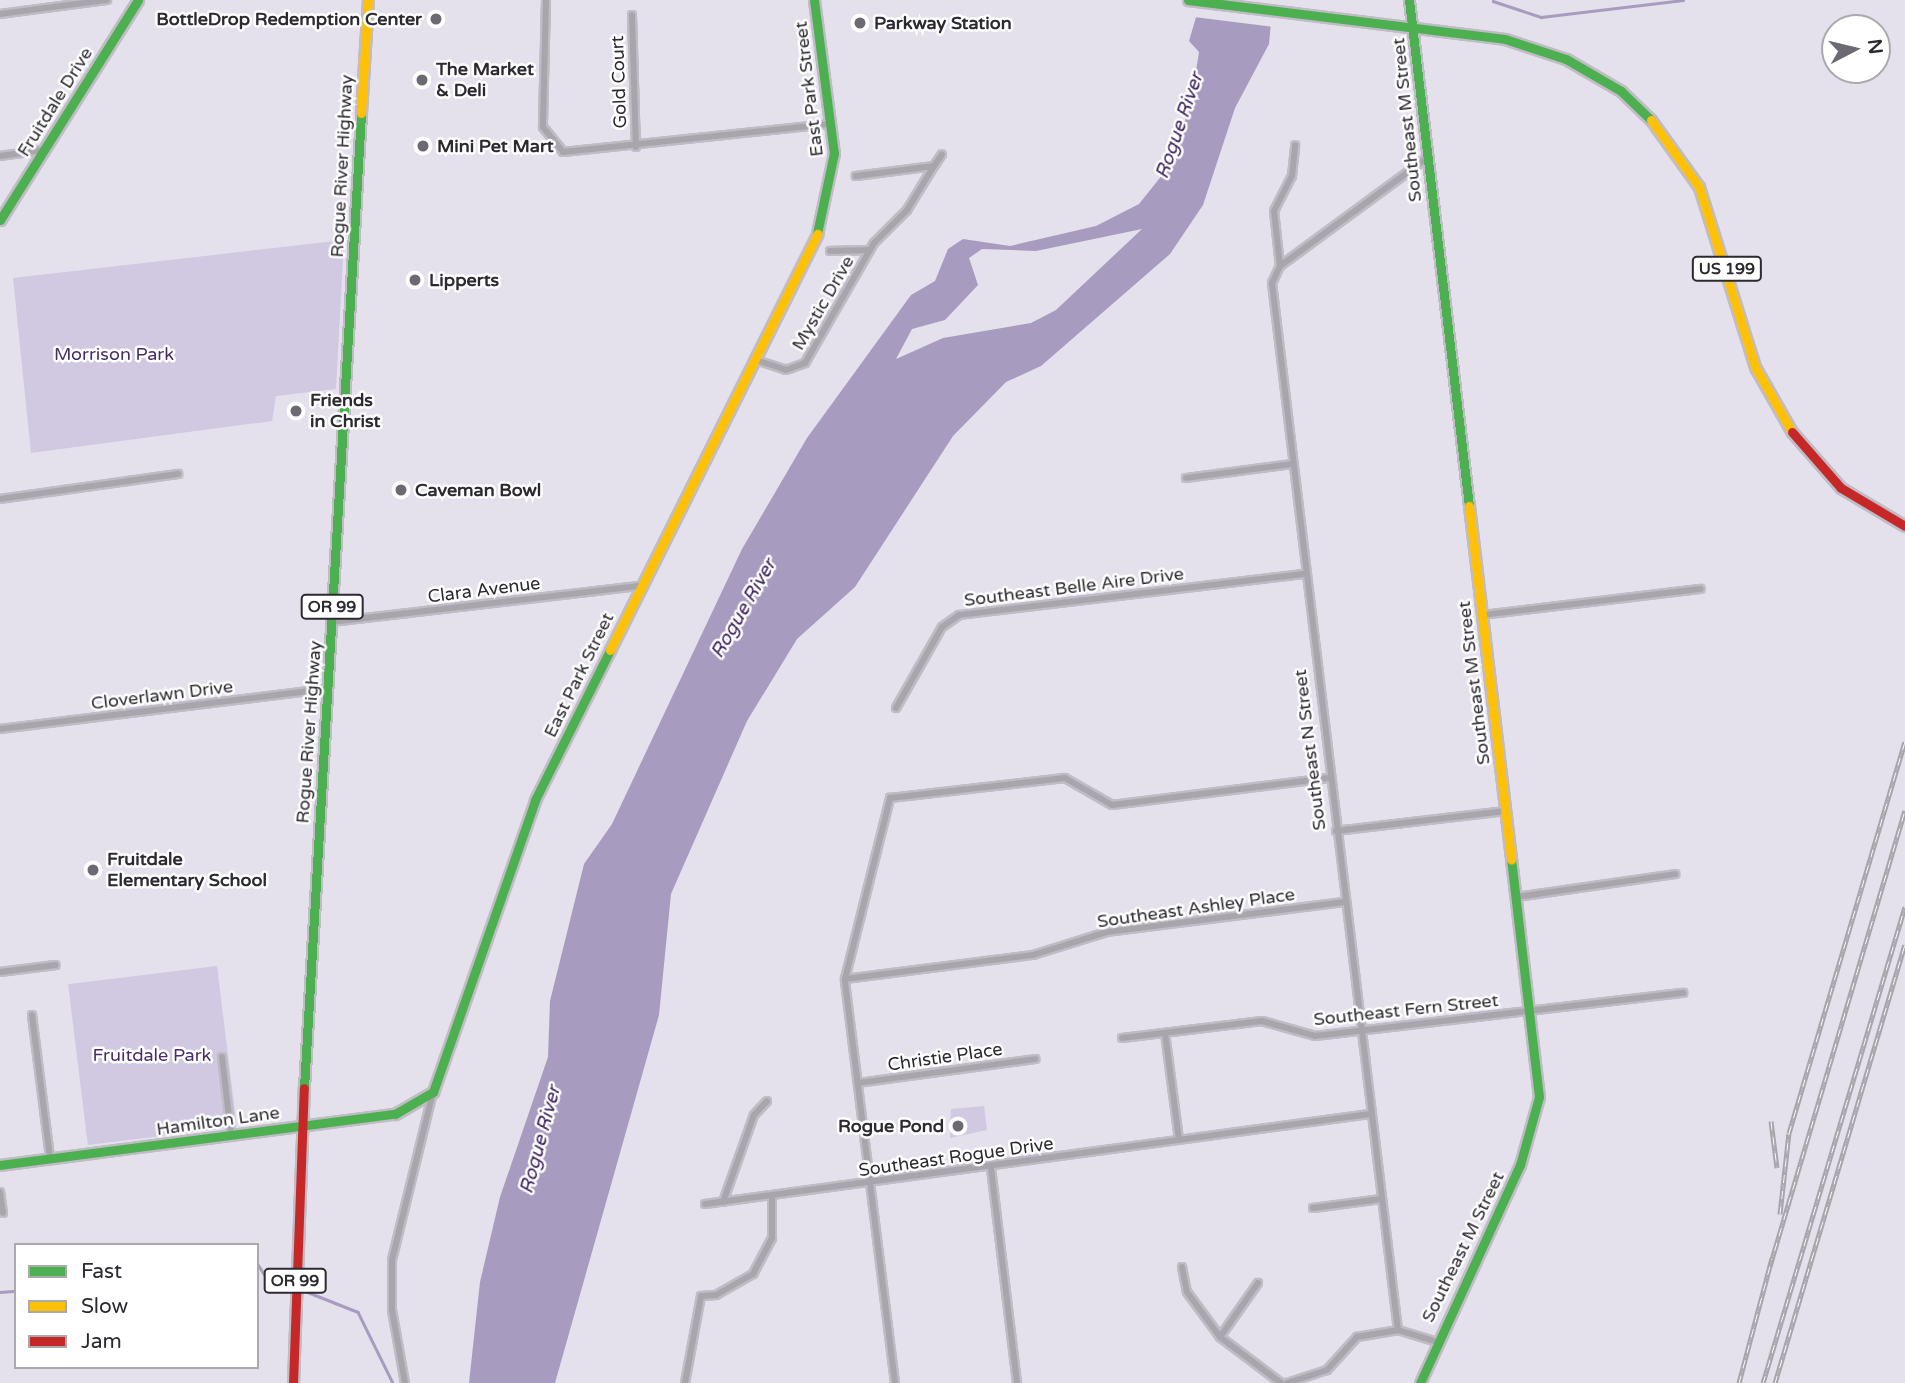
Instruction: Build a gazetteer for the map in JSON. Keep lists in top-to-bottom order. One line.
{"streets":{"main road":["East Park Street","Fruitdale Drive","Southeast M Street","Rogue River Highway","US 199","OR 99","Hamilton Lane"],"street":["Gold Court","Mystic Drive","Southeast Belle Aire Drive","Clara Avenue","Cloverlawn Drive","Southeast N Street","Southeast Ashley Place","Southeast Fern Street","Christie Place","Southeast Rogue Drive"]},"crossings":[["East Park Street","Mystic Drive"],["East Park Street","Clara Avenue"],["East Park Street","Hamilton Lane"],["Southeast M Street","US 199"],["Southeast M Street","Southeast Fern Street"],["Rogue River Highway","Clara Avenue"],["Rogue River Highway","Cloverlawn Drive"],["Rogue River Highway","Hamilton Lane"],["Southeast Belle Aire Drive","Southeast N Street"],["Southeast N Street","Southeast Ashley Place"],["Southeast N Street","Southeast Fern Street"],["Southeast N Street","Southeast Rogue Drive"]],"water":["Rogue River"],"parks":["Morrison Park","Fruitdale Park"],"places":["BottleDrop Redemption Center","Parkway Station","The Market & Deli","Mini Pet Mart","Lipperts","Friends in Christ","Caveman Bowl","Fruitdale Elementary School","Rogue Pond"],"legend":["Fast","Slow","Jam"],"north":"right"}
